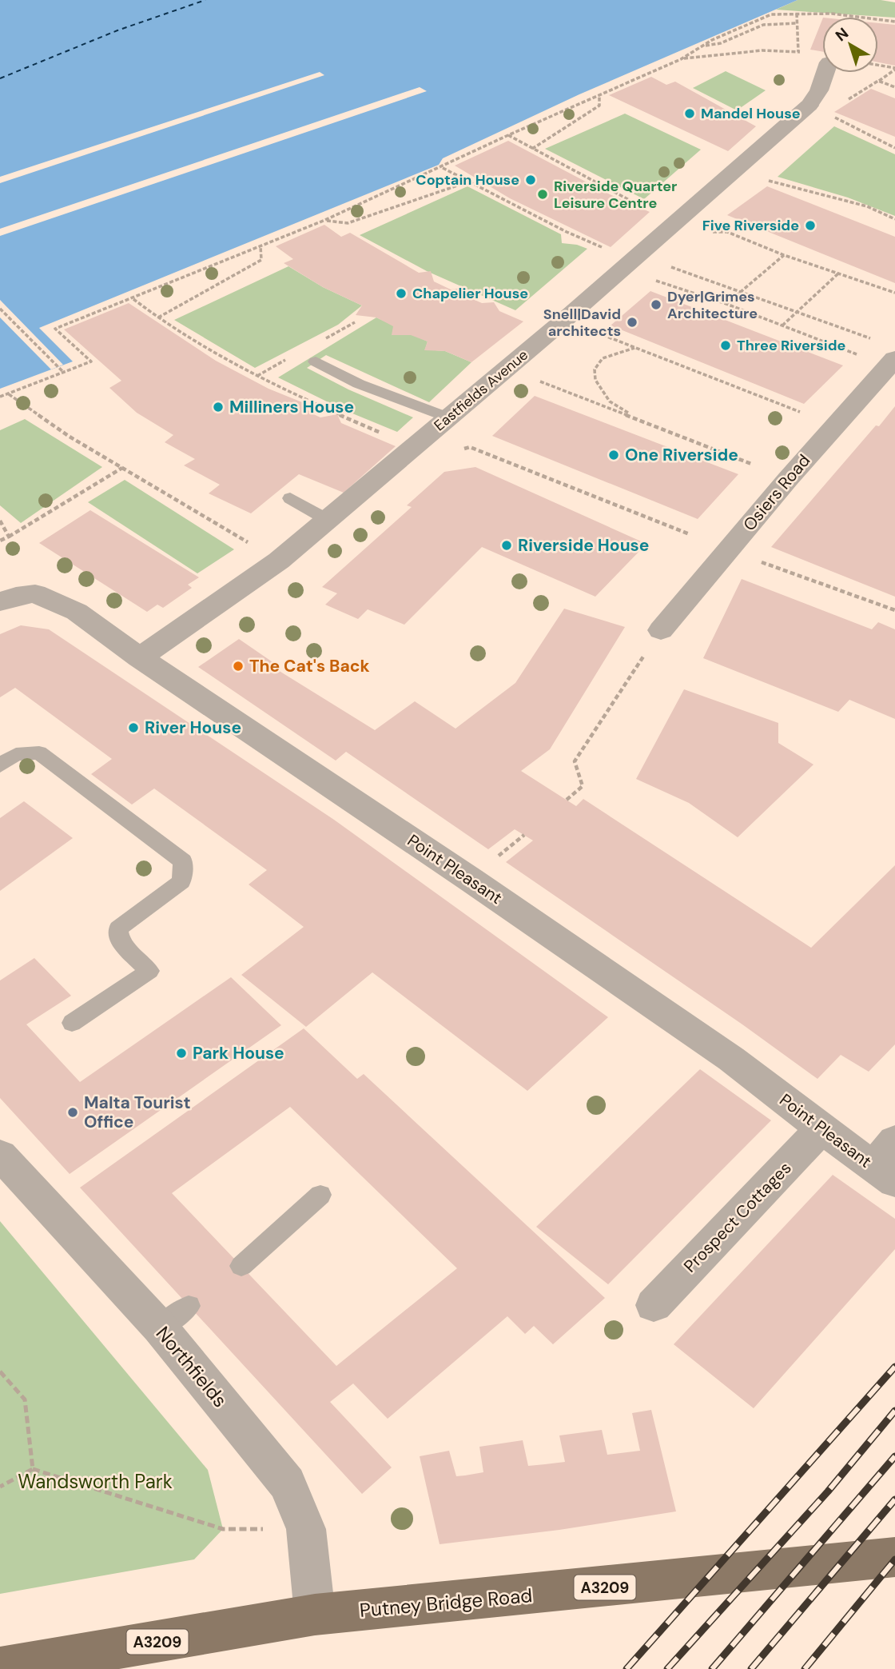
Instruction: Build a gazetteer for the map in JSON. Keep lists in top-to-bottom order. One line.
{"streets":{"main road":["A3209","Putney Bridge Road"],"street":["Eastfields Avenue","Osiers Road","Point Pleasant","Prospect Cottages","Northfields"]},"crossings":[["Eastfields Avenue","Point Pleasant"],["Point Pleasant","Prospect Cottages"],["Northfields","Putney Bridge Road"]],"parks":["Wandsworth Park"],"places":["Mandel House","Coptain House","Riverside Quarter Leisure Centre","Five Riverside","Chapelier House","Dyer|Grimes Architecture","Snell|David architects","Three Riverside","Milliners House","One Riverside","Riverside House","The Cat's Back","River House","Park House","Malta Tourist Office"],"north":"top left"}
